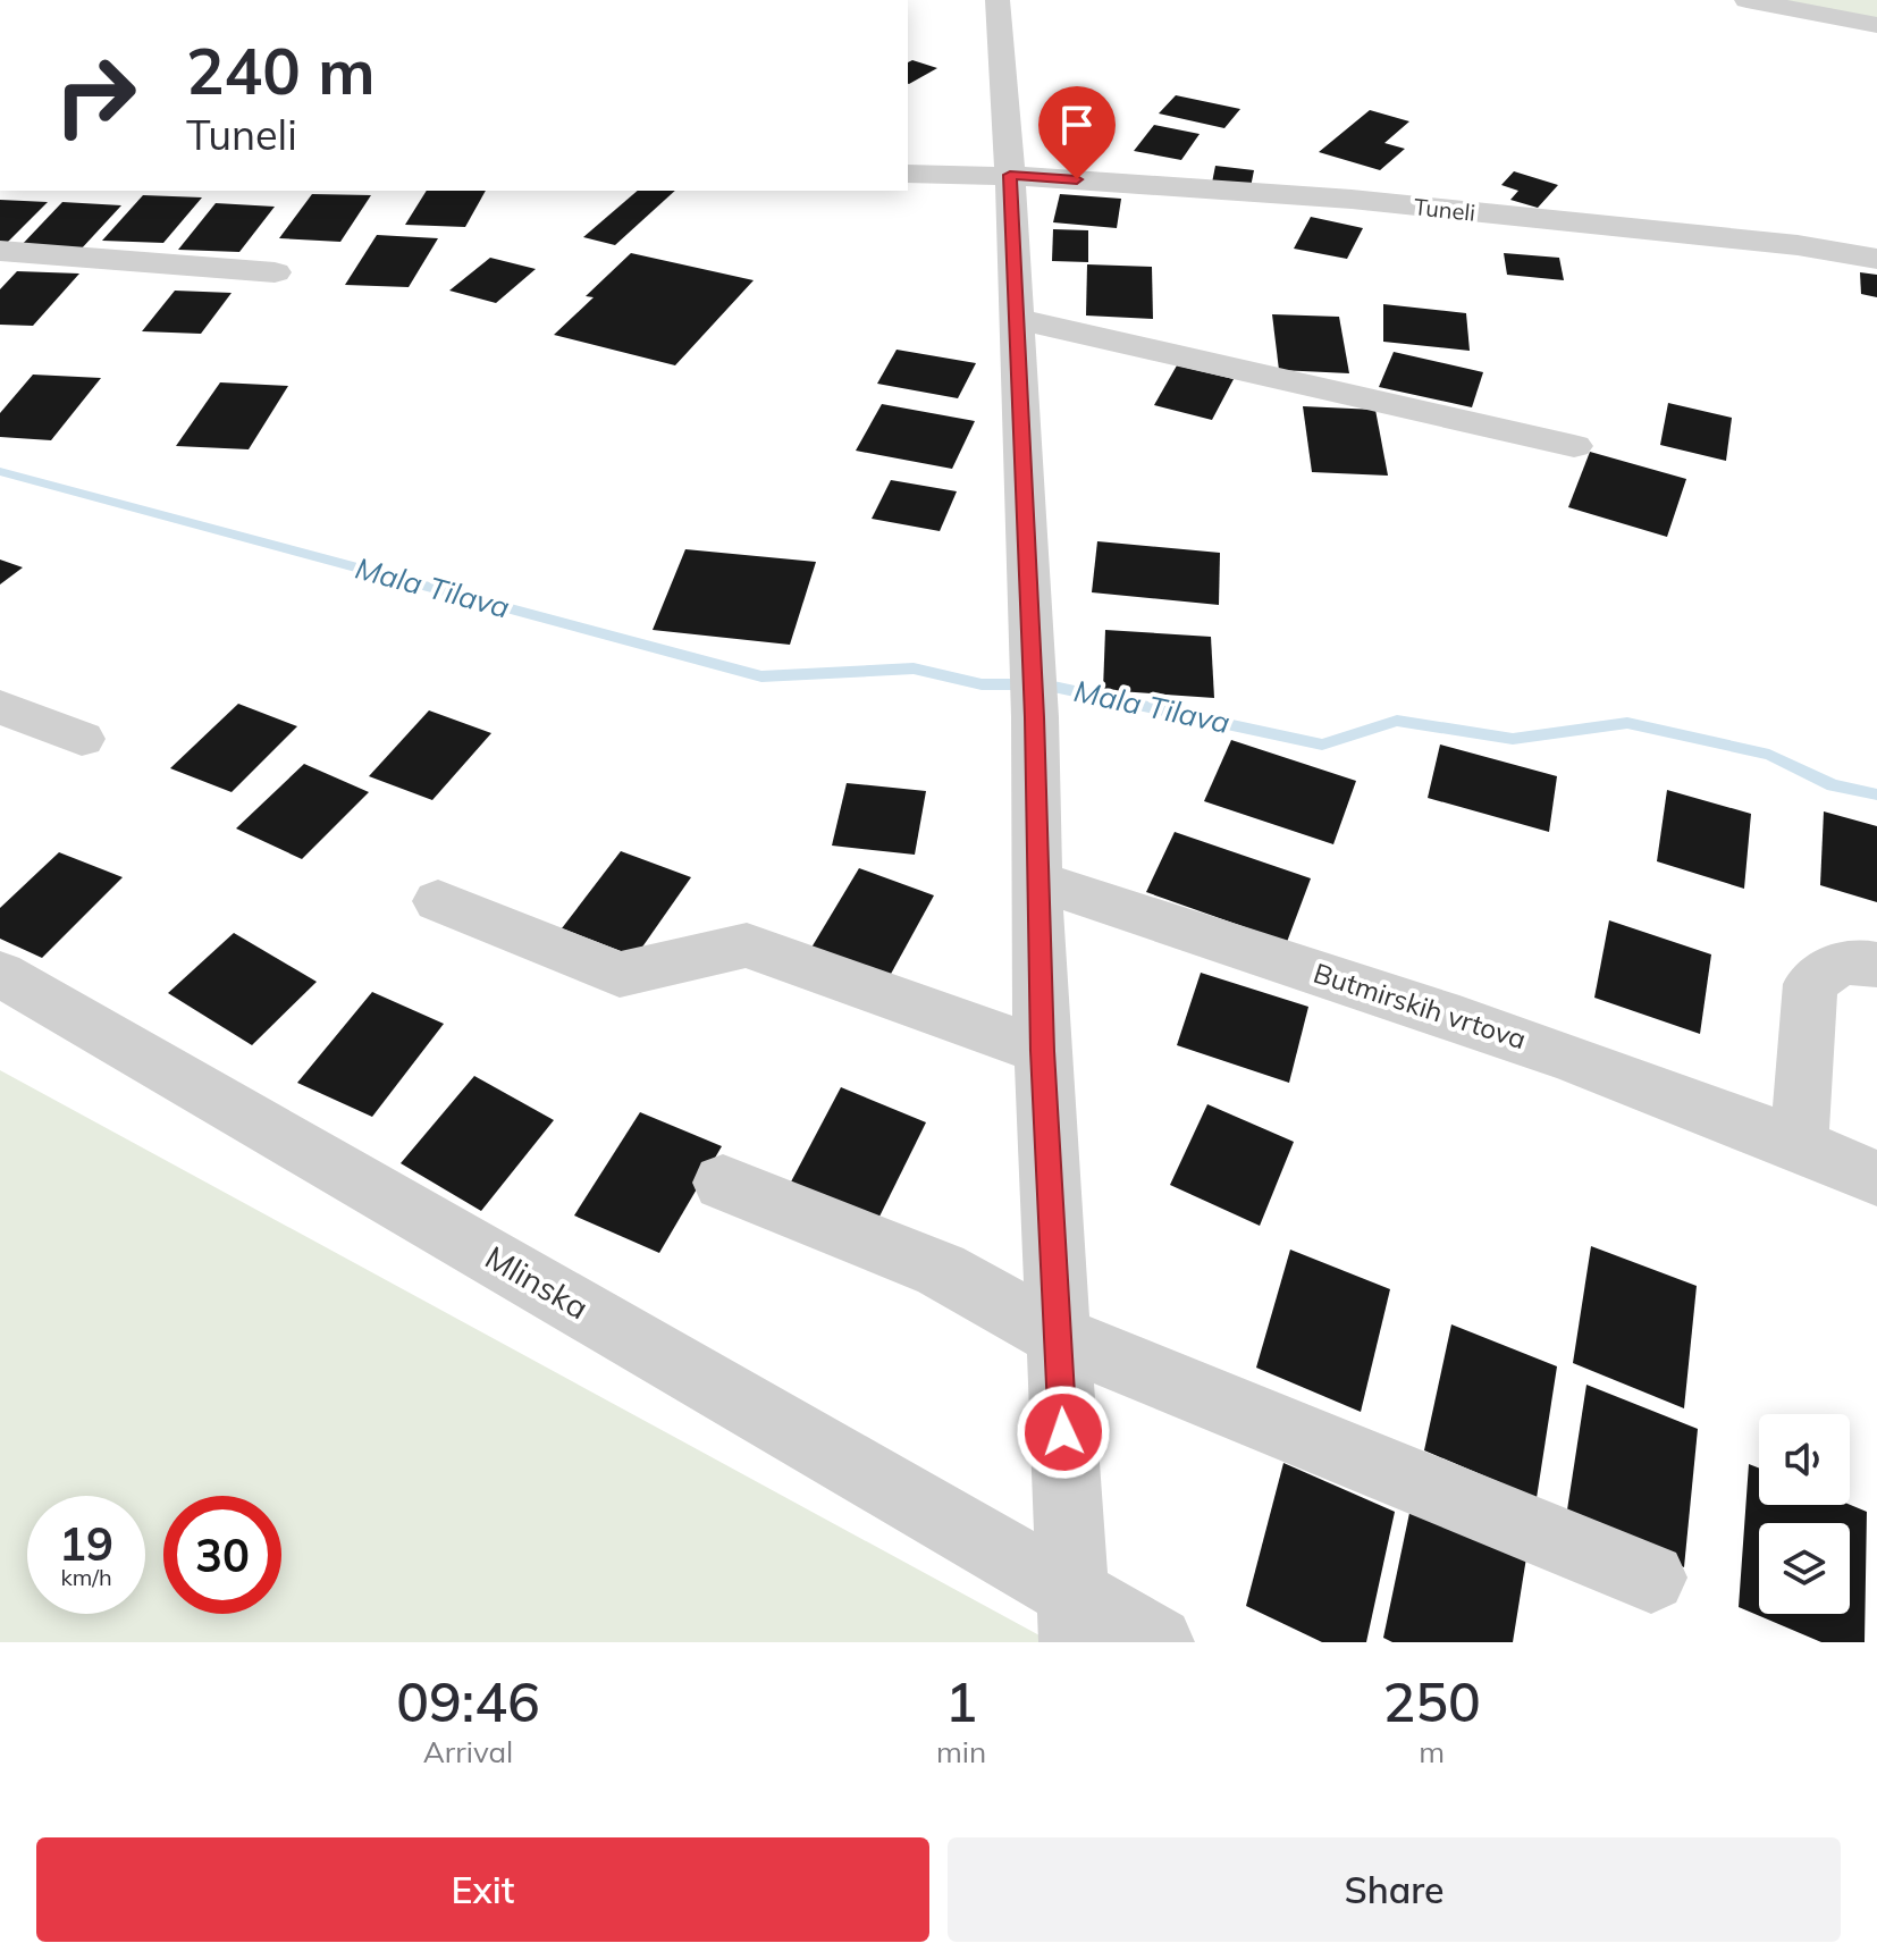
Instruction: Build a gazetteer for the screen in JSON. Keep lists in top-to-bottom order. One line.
{"streets":{"street":["Tuneli","Butmirskih vrtova","Mlinska"]},"water":["Mala Tilava"],"page":{"turn":["240 m","Tuneli"],"speed":"19 km/h","limit":"30","eta":["09:46","Arrival","1","min","250","m"],"buttons":["Exit","Share"]}}
